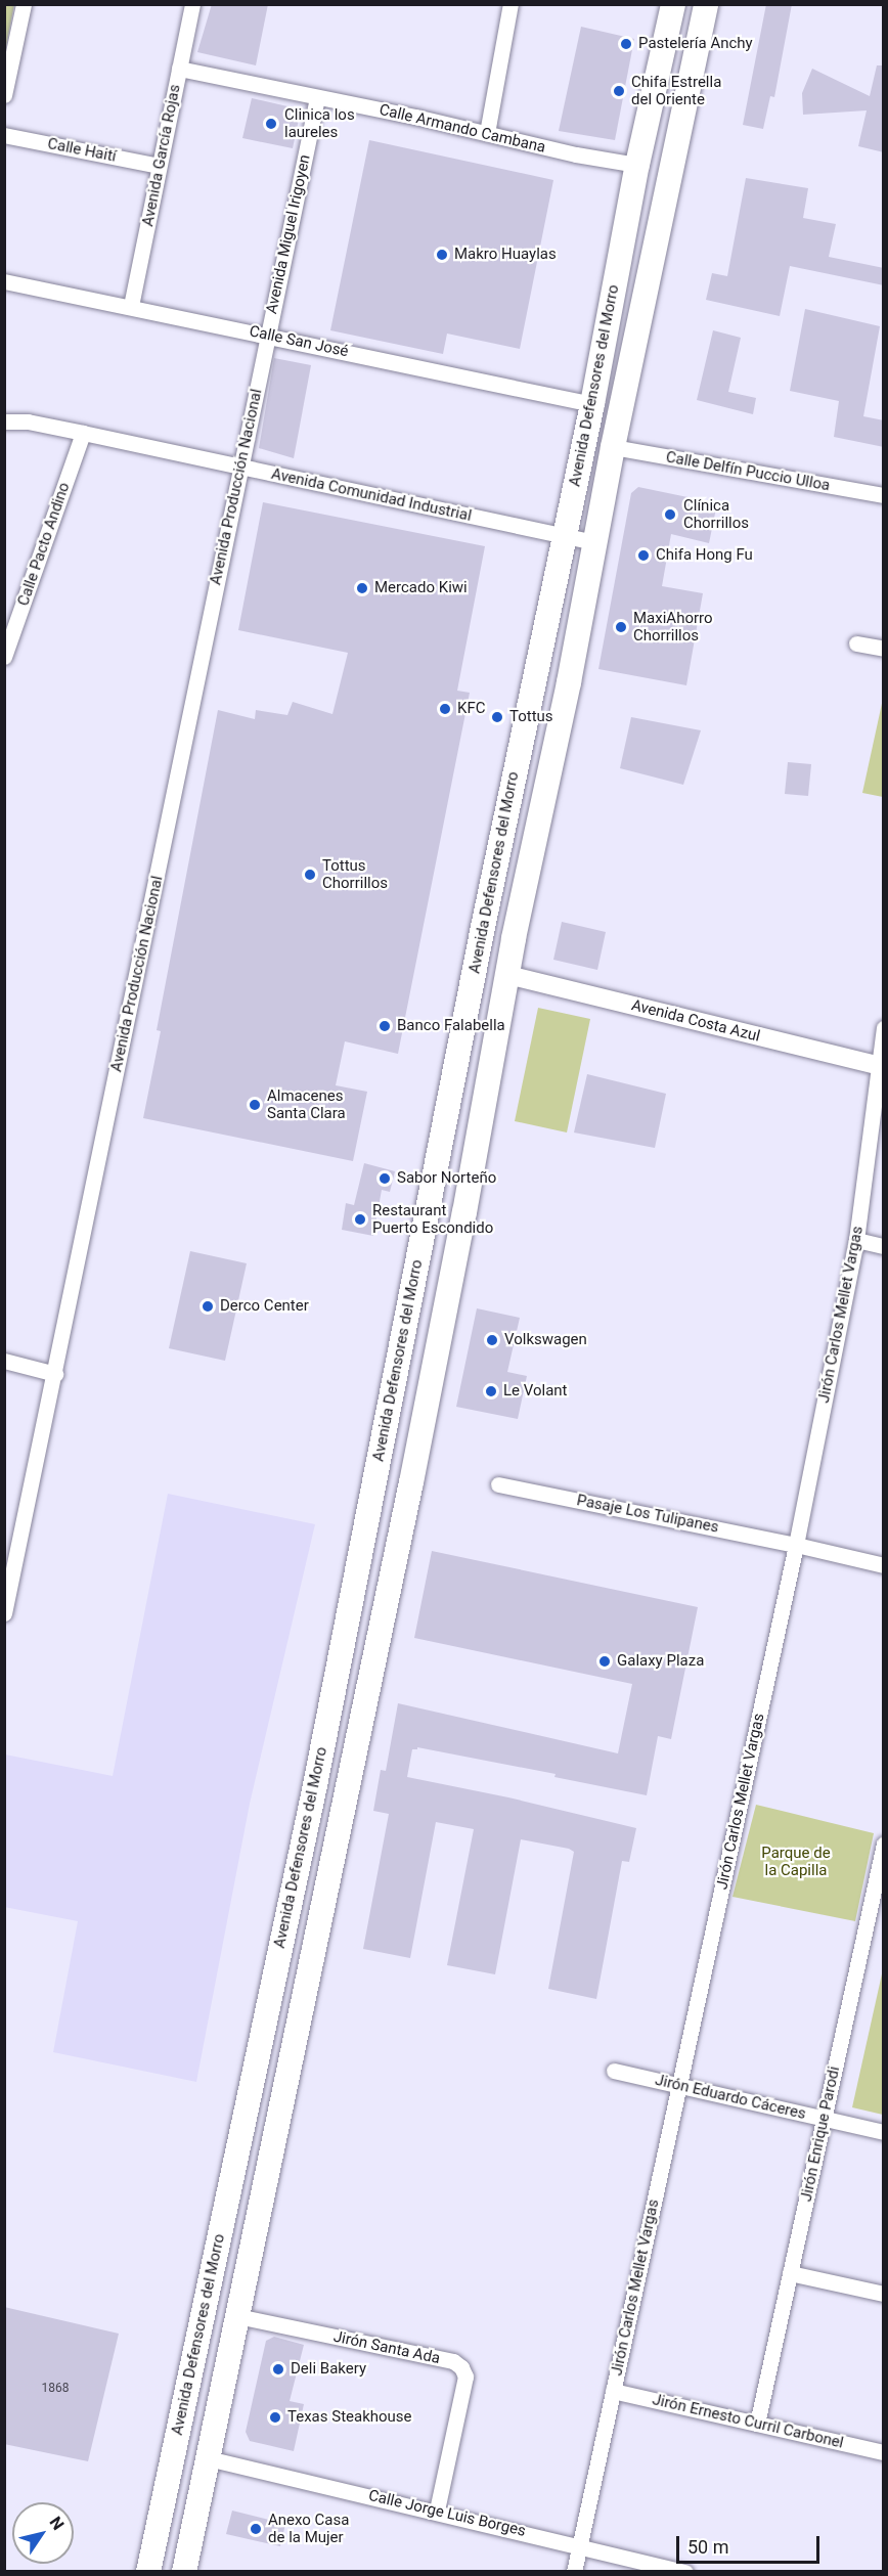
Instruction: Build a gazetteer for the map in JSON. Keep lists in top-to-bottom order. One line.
{"streets":{"main road":["Avenida Defensores del Morro"],"street":["Calle Armando Cambana","Calle Haití","Avenida García Rojas","Avenida Miguel Irigoyen","Calle San José","Calle Delfín Puccio Ulloa","Avenida Producción Nacional","Avenida Comunidad Industrial","Calle Pacto Andino","Avenida Costa Azul","Jirón Carlos Mellet Vargas","Pasaje Los Tulipanes","Jirón Eduardo Cáceres","Jirón Enrique Parodi","Jirón Santa Ada","Jirón Ernesto Curril Carbonel","Calle Jorge Luis Borges"]},"crossings":[["Calle Armando Cambana","Avenida García Rojas"],["Calle Armando Cambana","Avenida Miguel Irigoyen"],["Calle Armando Cambana","Avenida Defensores del Morro"],["Calle Haití","Avenida García Rojas"],["Avenida García Rojas","Calle San José"],["Avenida Miguel Irigoyen","Calle San José"],["Avenida Miguel Irigoyen","Avenida Producción Nacional"],["Calle San José","Avenida Defensores del Morro"],["Calle San José","Avenida Producción Nacional"],["Avenida Defensores del Morro","Calle Delfín Puccio Ulloa"],["Avenida Defensores del Morro","Avenida Comunidad Industrial"],["Avenida Defensores del Morro","Avenida Costa Azul"],["Avenida Defensores del Morro","Jirón Santa Ada"],["Avenida Defensores del Morro","Calle Jorge Luis Borges"],["Avenida Producción Nacional","Avenida Comunidad Industrial"],["Avenida Comunidad Industrial","Calle Pacto Andino"],["Avenida Costa Azul","Jirón Carlos Mellet Vargas"],["Jirón Carlos Mellet Vargas","Pasaje Los Tulipanes"],["Jirón Carlos Mellet Vargas","Jirón Eduardo Cáceres"],["Jirón Carlos Mellet Vargas","Jirón Ernesto Curril Carbonel"],["Jirón Carlos Mellet Vargas","Calle Jorge Luis Borges"],["Jirón Eduardo Cáceres","Jirón Enrique Parodi"],["Jirón Enrique Parodi","Jirón Ernesto Curril Carbonel"],["Jirón Santa Ada","Calle Jorge Luis Borges"]],"parks":["Parque de la Capilla"],"places":["Pastelería Anchy","Chifa Estrella del Oriente","Clinica los laureles","Makro Huaylas","Clínica Chorrillos","Chifa Hong Fu","Mercado Kiwi","MaxiAhorro Chorrillos","KFC","Tottus","Tottus Chorrillos","Banco Falabella","Almacenes Santa Clara","Sabor Norteño","Restaurant Puerto Escondido","Derco Center","Volkswagen","Le Volant","Galaxy Plaza","Deli Bakery","Texas Steakhouse","Anexo Casa de la Mujer"],"house_numbers":["1868"],"scale_bar":"50 m","north":"top right"}
